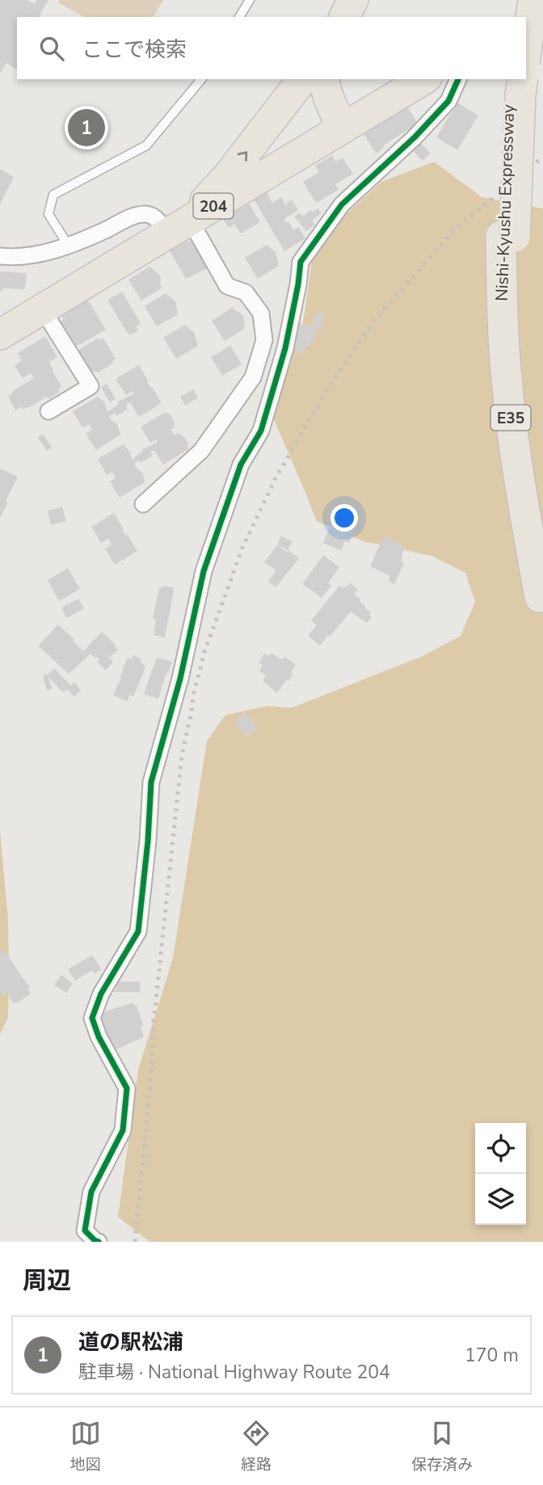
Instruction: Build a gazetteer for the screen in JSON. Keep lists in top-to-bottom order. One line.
{"streets":{"highway":["Nishi-Kyushu Expressway","204","E35"]},"page":{"search":"ここで検索","pins":"1","heading":"周辺","list":[{"mark":"1","name":"道の駅松浦","note":"駐車場 · National Highway Route 204","value":"170 m"}],"nav":["地図","経路","保存済み"]}}
